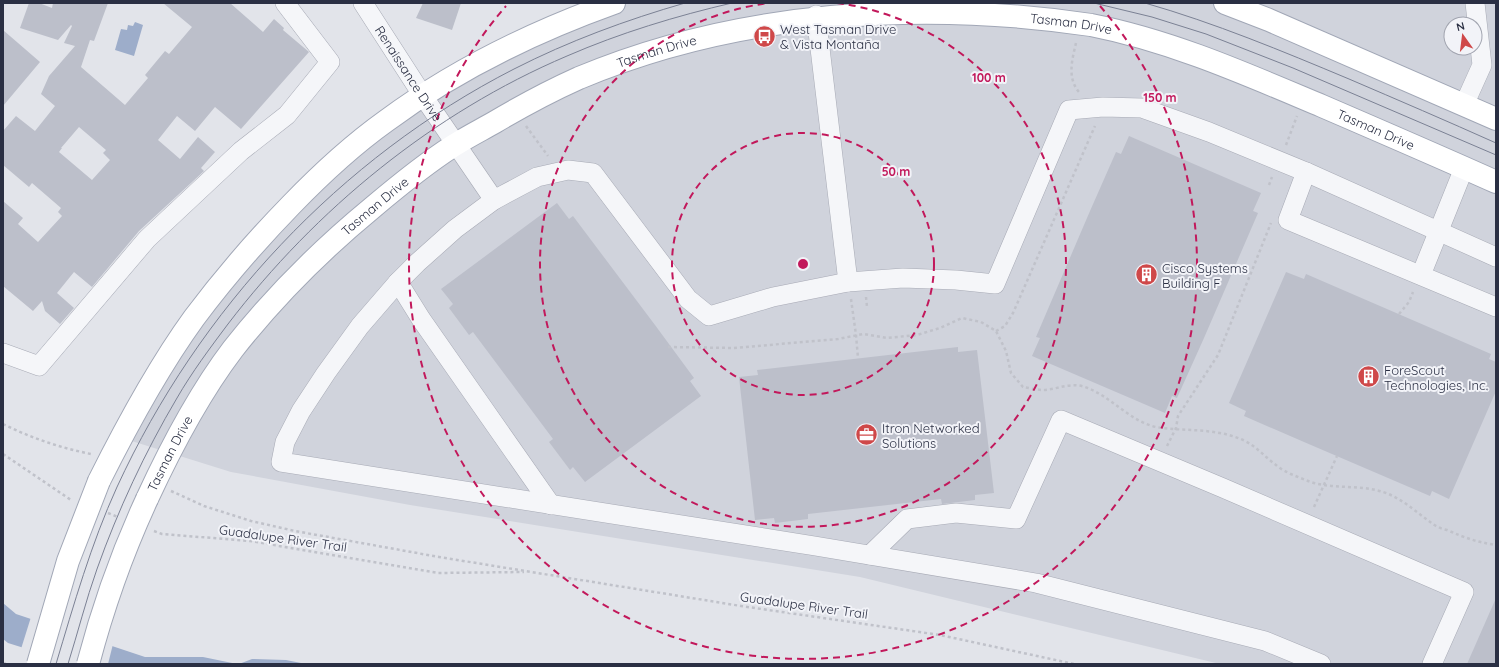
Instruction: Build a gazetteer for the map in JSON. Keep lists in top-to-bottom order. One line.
{"streets":{"main road":["Tasman Drive"],"street":["Renaissance Drive"],"path":["Guadalupe River Trail"]},"crossings":[["Tasman Drive","Renaissance Drive"],["Tasman Drive","Guadalupe River Trail"]],"places":{"bus stop":["West Tasman Drive & Vista Montaña"],"building":["Cisco Systems Building F","ForeScout Technologies, Inc."],"office":["Itron Networked Solutions"]},"north":"top","rings":["100 m","150 m","50 m"]}
